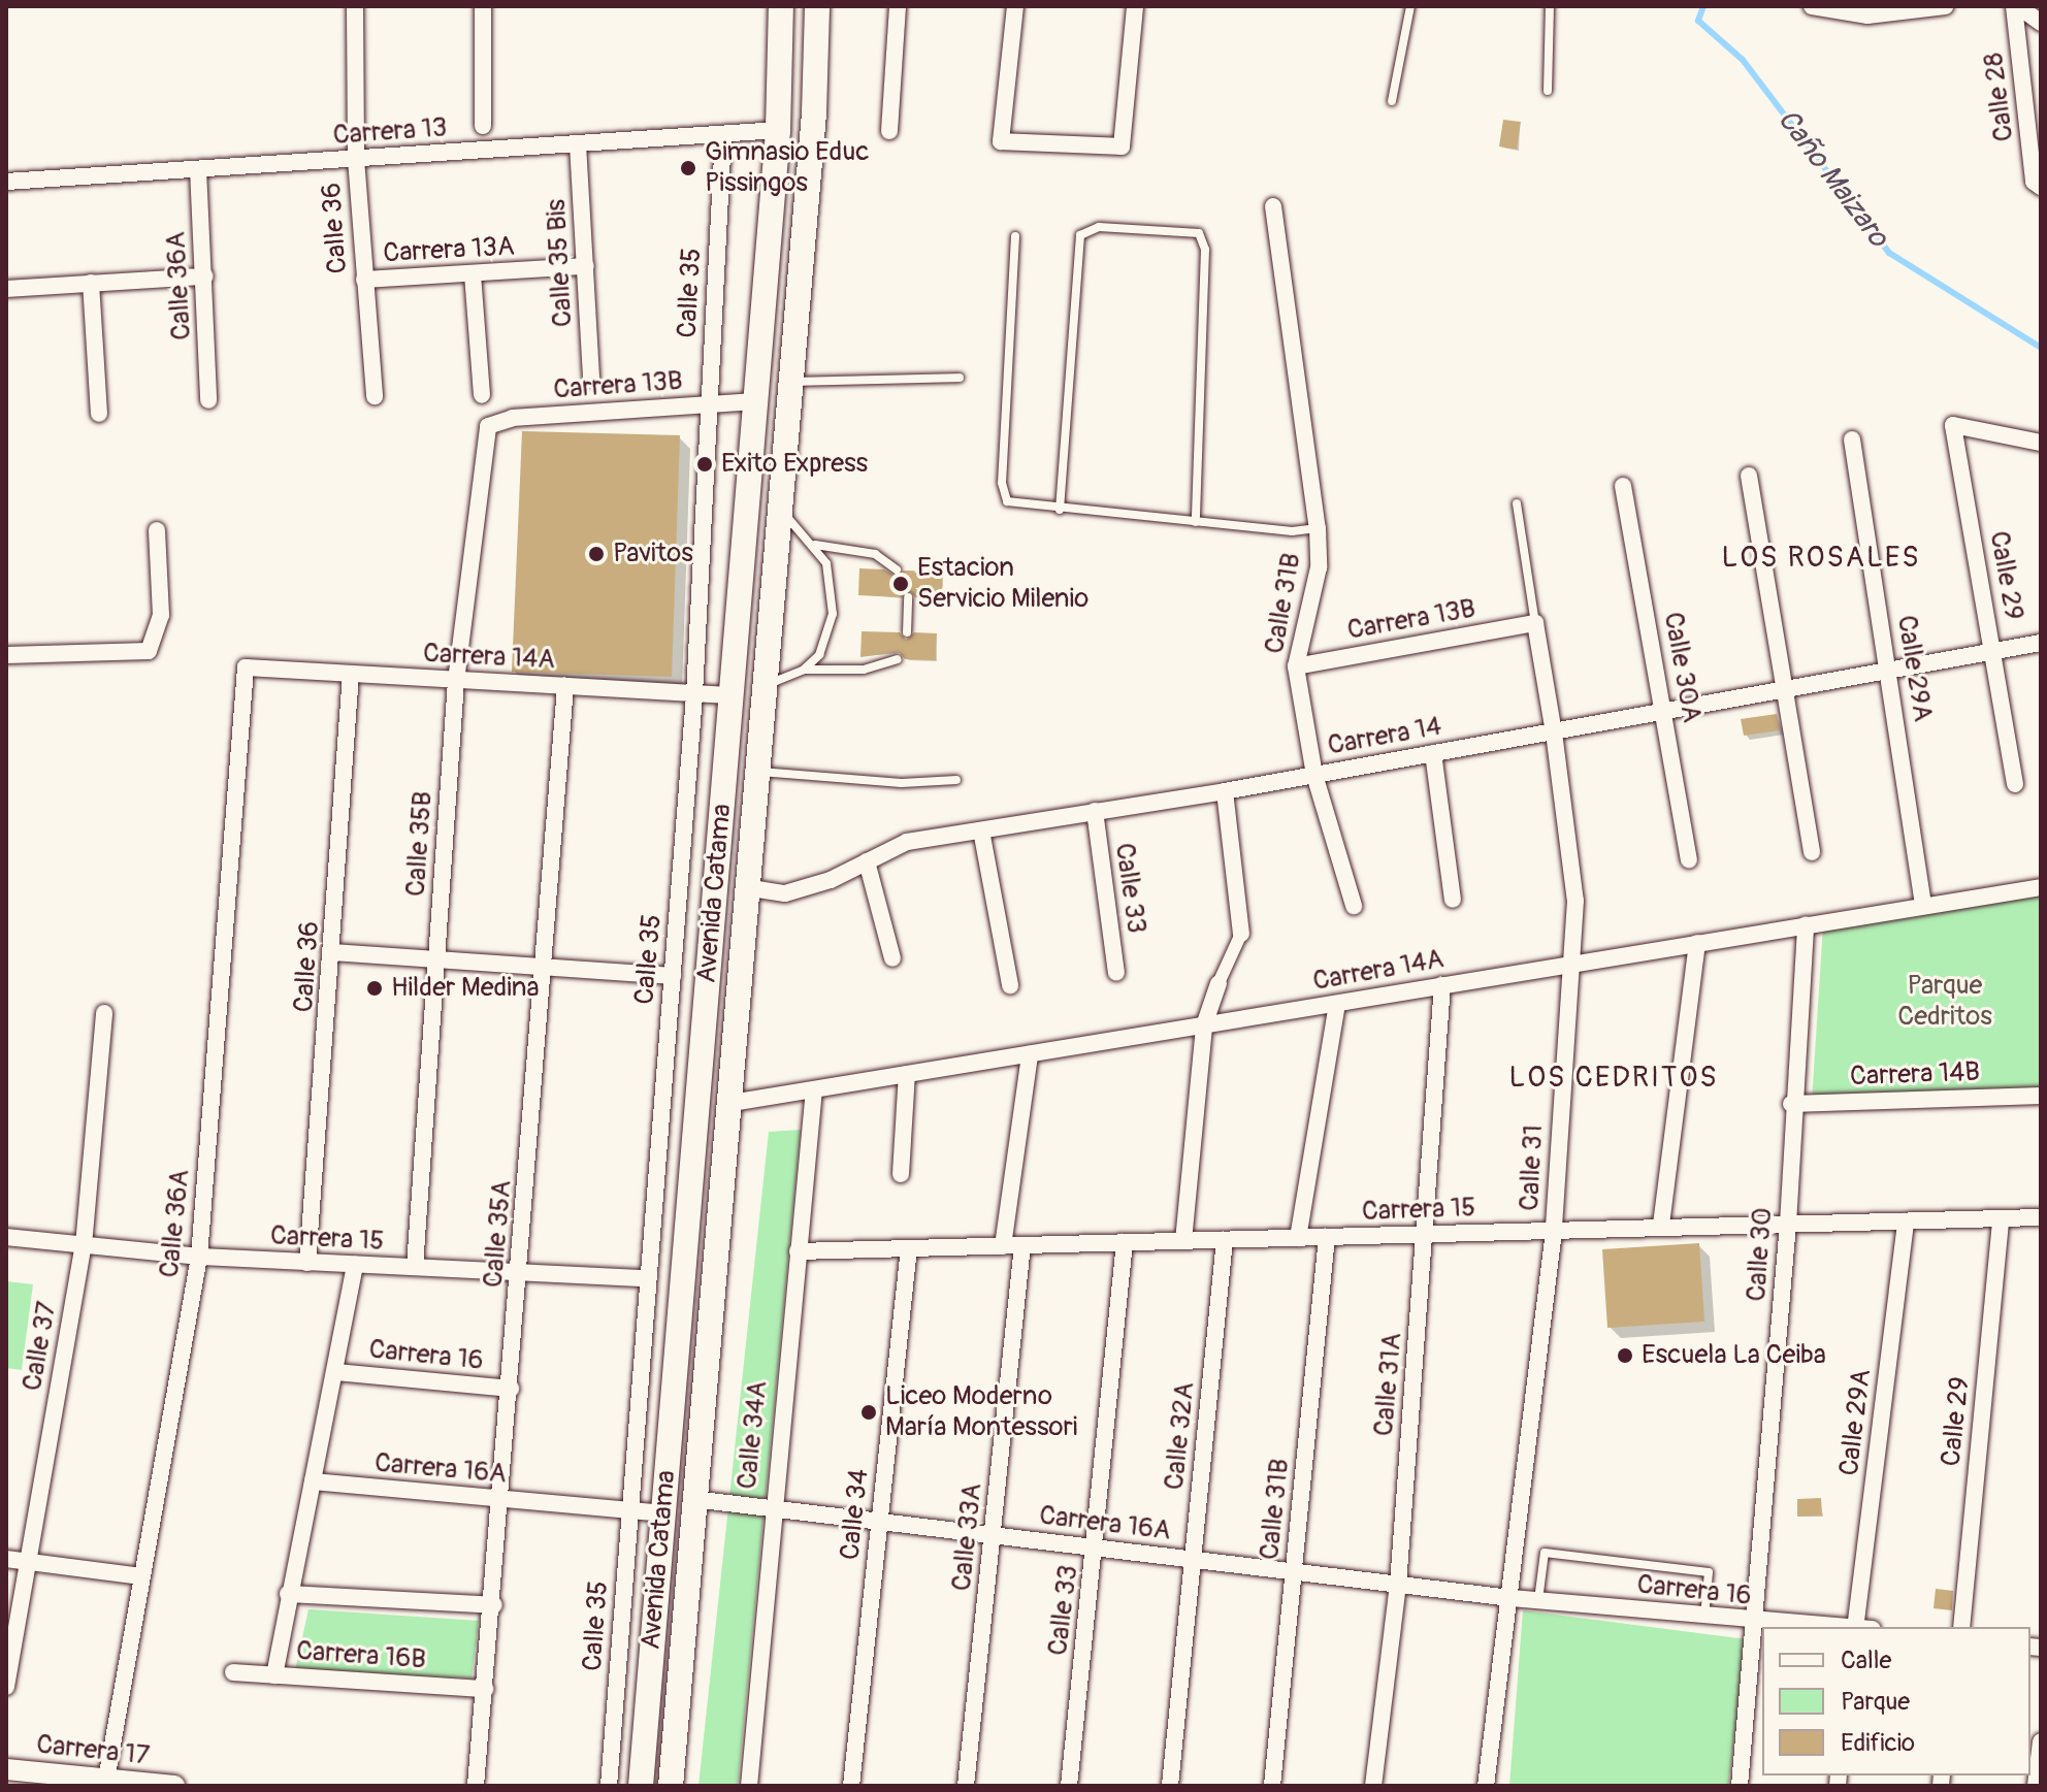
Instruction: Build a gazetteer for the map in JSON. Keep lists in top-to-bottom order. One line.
{"streets":{"main road":["Avenida Catama"],"street":["Calle 28","Carrera 13","Calle 36","Carrera 13A","Calle 35 Bis","Calle 36A","Calle 35","Carrera 13B","Calle 29","Calle 31B","Carrera 14A","Calle 30A","Calle 29A","Carrera 14","Calle 35B","Calle 33","Carrera 14B","Calle 31","Carrera 15","Calle 35A","Calle 30","Calle 37","Carrera 16","Calle 31A","Calle 34A","Calle 32A","Carrera 16A","Calle 34","Calle 33A","Carrera 16B","Carrera 17"]},"crossings":[["Carrera 13","Calle 36"],["Carrera 13","Calle 35 Bis"],["Carrera 13","Calle 36A"],["Carrera 13","Calle 35"],["Carrera 13","Avenida Catama"],["Calle 36","Carrera 13A"],["Calle 36","Carrera 14A"],["Calle 36","Carrera 15"],["Carrera 13A","Calle 35 Bis"],["Calle 36A","Carrera 14A"],["Calle 36A","Carrera 15"],["Calle 36A","Carrera 17"],["Calle 35","Carrera 13B"],["Calle 35","Carrera 14A"],["Calle 35","Carrera 15"],["Calle 35","Carrera 16A"],["Carrera 13B","Calle 31B"],["Carrera 13B","Calle 35B"],["Carrera 13B","Avenida Catama"],["Carrera 13B","Calle 31"],["Calle 29","Carrera 14"],["Calle 29","Carrera 15"],["Calle 31B","Carrera 14"],["Calle 31B","Carrera 15"],["Calle 31B","Carrera 16A"],["Carrera 14A","Calle 29A"],["Carrera 14A","Calle 35B"],["Carrera 14A","Avenida Catama"],["Carrera 14A","Calle 31"],["Carrera 14A","Calle 35A"],["Carrera 14A","Calle 30"],["Carrera 14A","Calle 31A"],["Carrera 14A","Calle 34A"],["Calle 30A","Carrera 14"],["Calle 29A","Carrera 14"],["Calle 29A","Carrera 15"],["Carrera 14","Calle 33"],["Carrera 14","Avenida Catama"],["Carrera 14","Calle 31"],["Calle 35B","Carrera 15"],["Calle 33","Carrera 15"],["Calle 33","Carrera 16A"],["Avenida Catama","Carrera 16A"],["Carrera 14B","Calle 30"],["Calle 31","Carrera 15"],["Calle 31","Carrera 16"],["Calle 31","Carrera 16A"],["Carrera 15","Calle 35A"],["Carrera 15","Calle 30"],["Carrera 15","Calle 37"],["Carrera 15","Calle 31A"],["Carrera 15","Calle 34A"],["Carrera 15","Calle 32A"],["Carrera 15","Calle 34"],["Carrera 15","Calle 33A"],["Calle 35A","Carrera 16"],["Calle 35A","Carrera 16A"],["Calle 35A","Carrera 16B"],["Calle 30","Carrera 16"],["Carrera 16","Carrera 16A"],["Calle 31A","Carrera 16A"],["Calle 34A","Carrera 16A"],["Calle 32A","Carrera 16A"],["Carrera 16A","Calle 34"],["Carrera 16A","Calle 33A"]],"districts":["LOS ROSALES","LOS CEDRITOS"],"water":["Caño Maizaro"],"parks":["Parque Cedritos"],"places":["Gimnasio Educ Pissingos","Exito Express","Pavitos","Estacion Servicio Milenio","Hilder Medina","Escuela La Ceiba","Liceo Moderno María Montessori"],"legend":["Calle","Parque","Edificio"]}
